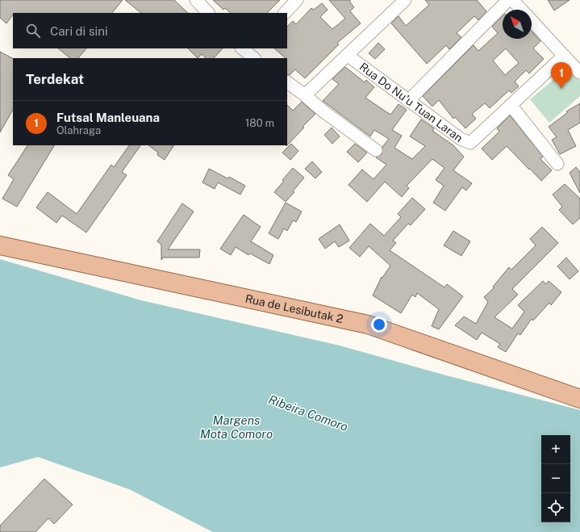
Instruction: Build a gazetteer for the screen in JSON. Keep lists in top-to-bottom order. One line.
{"streets":{"main road":["Rua de Lesibutak 2"],"street":["Rua Do Nu’u Tuan Laran"]},"water":["Ribeira Comoro","Margens Mota Comoro"],"north":"top left","page":{"search":"Cari di sini","heading":"Terdekat","pins":"1","list":[{"mark":"1","name":"Futsal Manleuana","note":"Olahraga","value":"180 m"}],"map_buttons":["+","−"]}}
